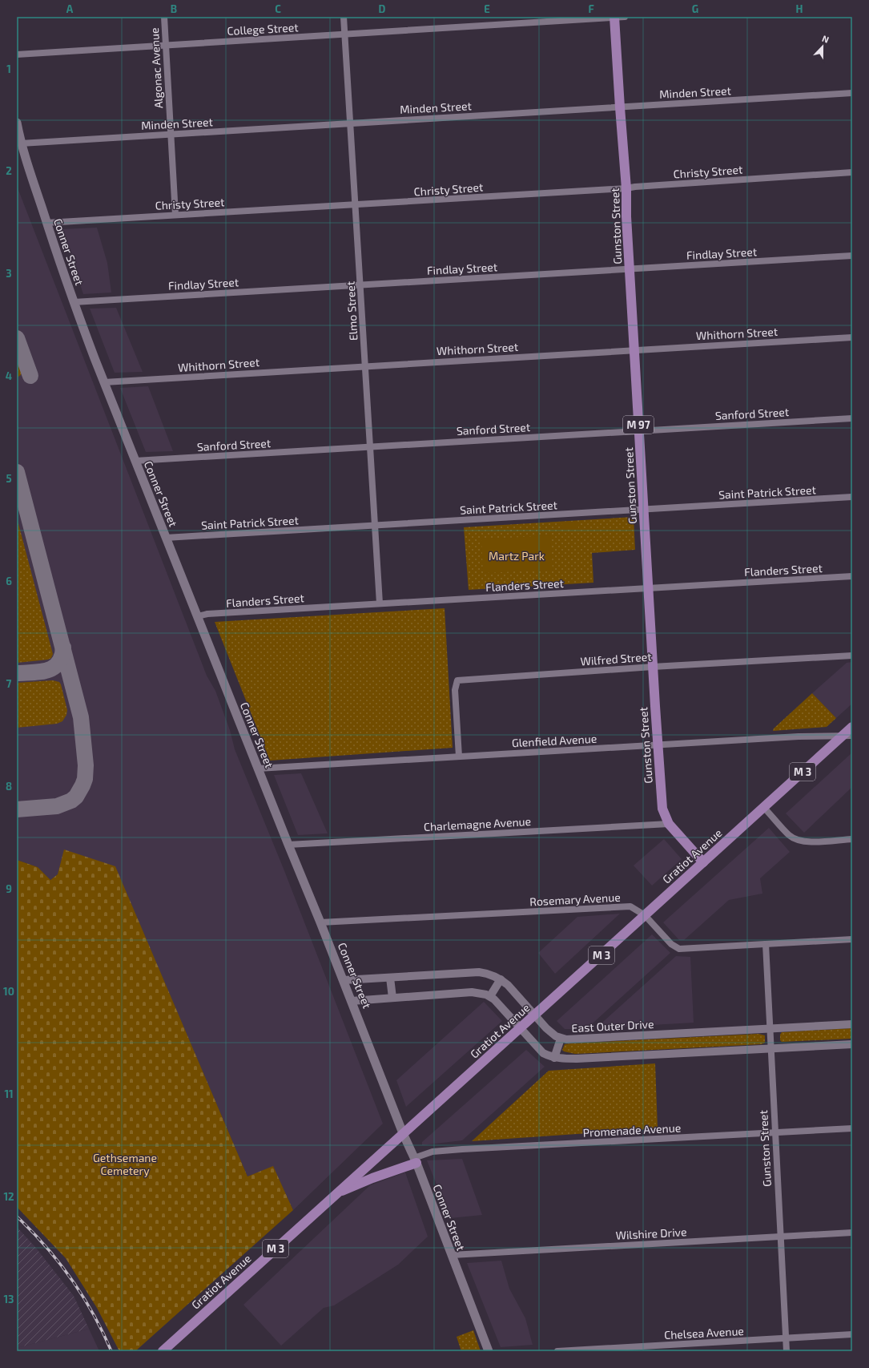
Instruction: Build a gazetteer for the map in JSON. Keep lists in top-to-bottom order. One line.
{"streets":{"main road":["Gunston Street","Conner Street","M 97","M 3","Gratiot Avenue"],"street":["College Street","Algonac Avenue","Minden Street","Christy Street","Findlay Street","Elmo Street","Whithorn Street","Sanford Street","Saint Patrick Street","Flanders Street","Wilfred Street","Glenfield Avenue","Charlemagne Avenue","Rosemary Avenue","East Outer Drive","Promenade Avenue","Wilshire Drive","Chelsea Avenue"]},"crossings":[["College Street","Algonac Avenue"],["College Street","Gunston Street"],["College Street","Elmo Street"],["Algonac Avenue","Minden Street"],["Algonac Avenue","Christy Street"],["Minden Street","Gunston Street"],["Minden Street","Conner Street"],["Minden Street","Elmo Street"],["Christy Street","Gunston Street"],["Christy Street","Conner Street"],["Christy Street","Elmo Street"],["Gunston Street","Findlay Street"],["Gunston Street","Whithorn Street"],["Gunston Street","Sanford Street"],["Gunston Street","Saint Patrick Street"],["Gunston Street","Flanders Street"],["Gunston Street","Wilfred Street"],["Gunston Street","Glenfield Avenue"],["Gunston Street","Charlemagne Avenue"],["Gunston Street","Gratiot Avenue"],["Gunston Street","Rosemary Avenue"],["Gunston Street","East Outer Drive"],["Gunston Street","Promenade Avenue"],["Gunston Street","Wilshire Drive"],["Gunston Street","Chelsea Avenue"],["Conner Street","Findlay Street"],["Conner Street","Whithorn Street"],["Conner Street","Sanford Street"],["Conner Street","Saint Patrick Street"],["Conner Street","Flanders Street"],["Conner Street","Glenfield Avenue"],["Conner Street","Charlemagne Avenue"],["Conner Street","Gratiot Avenue"],["Conner Street","Rosemary Avenue"],["Conner Street","East Outer Drive"],["Conner Street","Promenade Avenue"],["Conner Street","Wilshire Drive"],["Findlay Street","Elmo Street"],["Elmo Street","Whithorn Street"],["Elmo Street","Sanford Street"],["Elmo Street","Saint Patrick Street"],["Elmo Street","Flanders Street"],["Wilfred Street","Glenfield Avenue"],["Glenfield Avenue","Gratiot Avenue"],["Gratiot Avenue","Rosemary Avenue"],["Gratiot Avenue","East Outer Drive"]],"parks":["Martz Park","Gethsemane Cemetery"],"north":"top","grid":{"columns":["A","B","C","D","E","F","G","H"],"rows":["1","2","3","4","5","6","7","8","9","10","11","12","13"]}}
